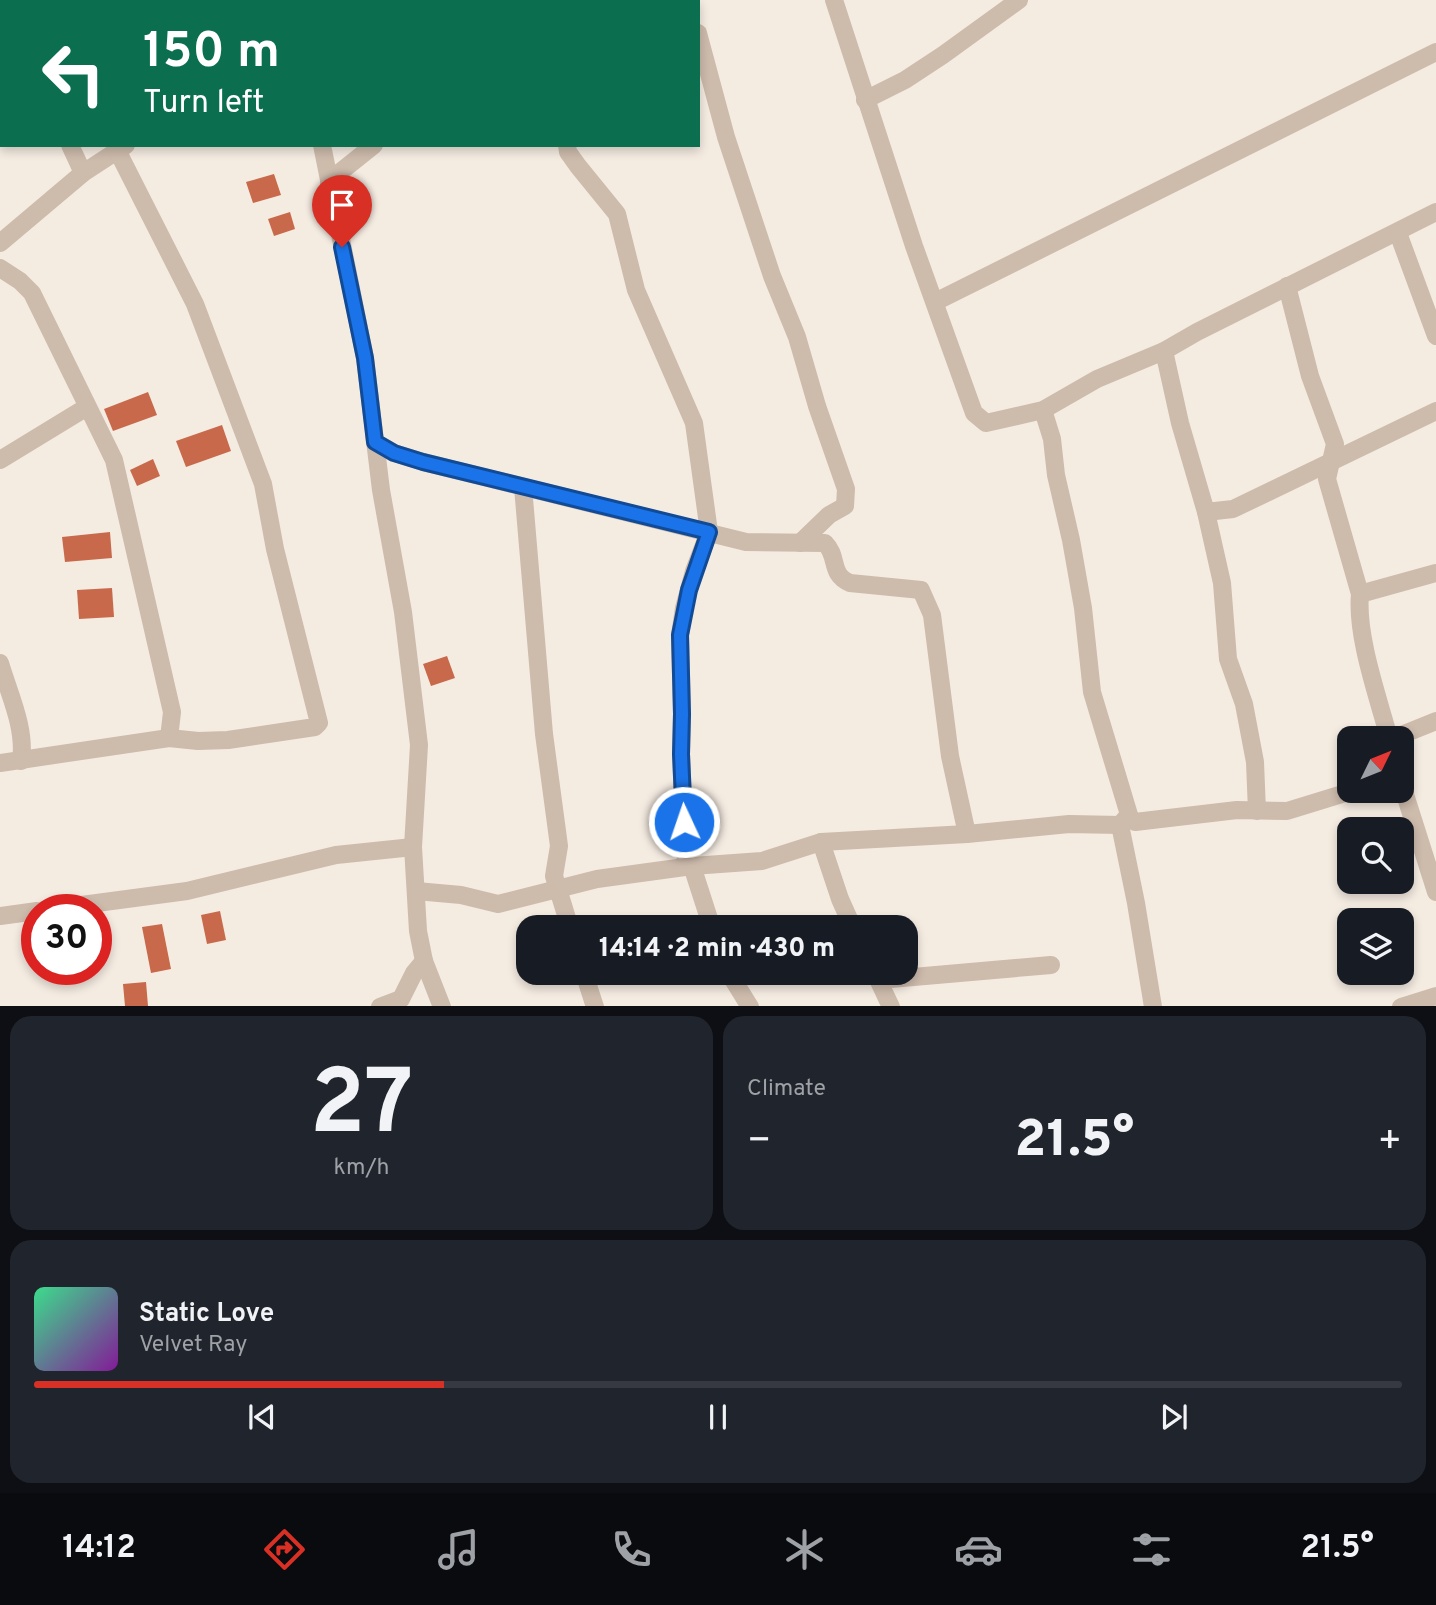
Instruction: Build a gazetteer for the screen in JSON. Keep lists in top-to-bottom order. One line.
{"north":"top right","page":{"turn":["150 m","Turn left"],"limit":"30","trip":"14:14 · 2 min · 430 m","tile":[["27","km/h"],"Climate"],"heat":["−","21.5°","+"],"song":["Static Love","Velvet Ray"],"tabs":["14:12","21.5°"]}}
